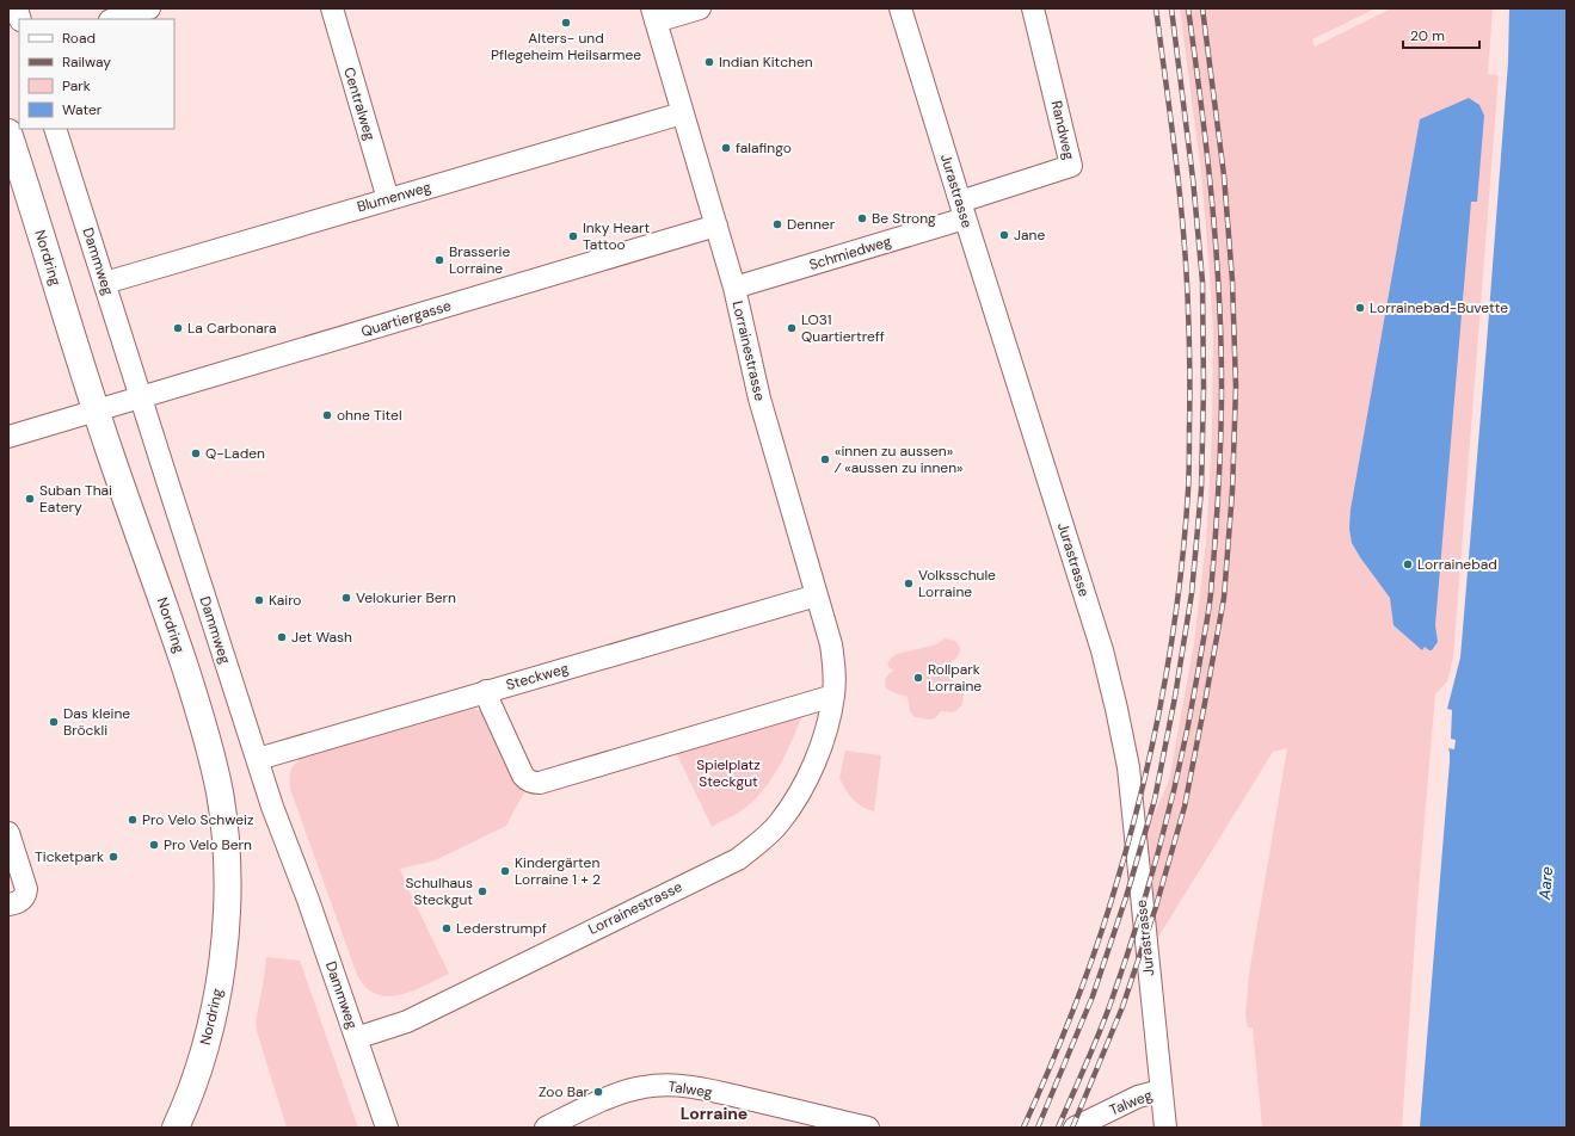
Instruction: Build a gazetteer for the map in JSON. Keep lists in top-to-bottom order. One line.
{"streets":{"main road":["Nordring"],"street":["Centralweg","Randweg","Jurastrasse","Blumenweg","Schmiedweg","Dammweg","Quartiergasse","Lorrainestrasse","Steckweg","Talweg"]},"crossings":[["Centralweg","Blumenweg"],["Randweg","Jurastrasse"],["Randweg","Schmiedweg"],["Jurastrasse","Schmiedweg"],["Jurastrasse","Talweg"],["Blumenweg","Dammweg"],["Blumenweg","Lorrainestrasse"],["Schmiedweg","Lorrainestrasse"],["Nordring","Quartiergasse"],["Dammweg","Quartiergasse"],["Dammweg","Lorrainestrasse"],["Dammweg","Steckweg"],["Quartiergasse","Lorrainestrasse"],["Lorrainestrasse","Steckweg"]],"districts":["Lorraine"],"water":["Aare"],"parks":["Spielplatz Steckgut"],"places":["Alters- und Pflegeheim Heilsarmee","Indian Kitchen","falafingo","Be Strong","Denner","Jane","Inky Heart Tattoo","Brasserie Lorraine","Lorrainebad-Buvette","La Carbonara","LO31 Quartiertreff","ohne Titel","Q-Laden","«innen zu aussen» ⁄ «aussen zu innen»","Suban Thai Eatery","Lorrainebad","Volksschule Lorraine","Velokurier Bern","Kairo","Jet Wash","Rollpark Lorraine","Das kleine Bröckli","Pro Velo Schweiz","Pro Velo Bern","Ticketpark","Kindergärten Lorraine 1 + 2","Schulhaus Steckgut","Lederstrumpf","Zoo Bar"],"legend":["Road","Railway","Park","Water"],"scale_bar":"20 m"}
